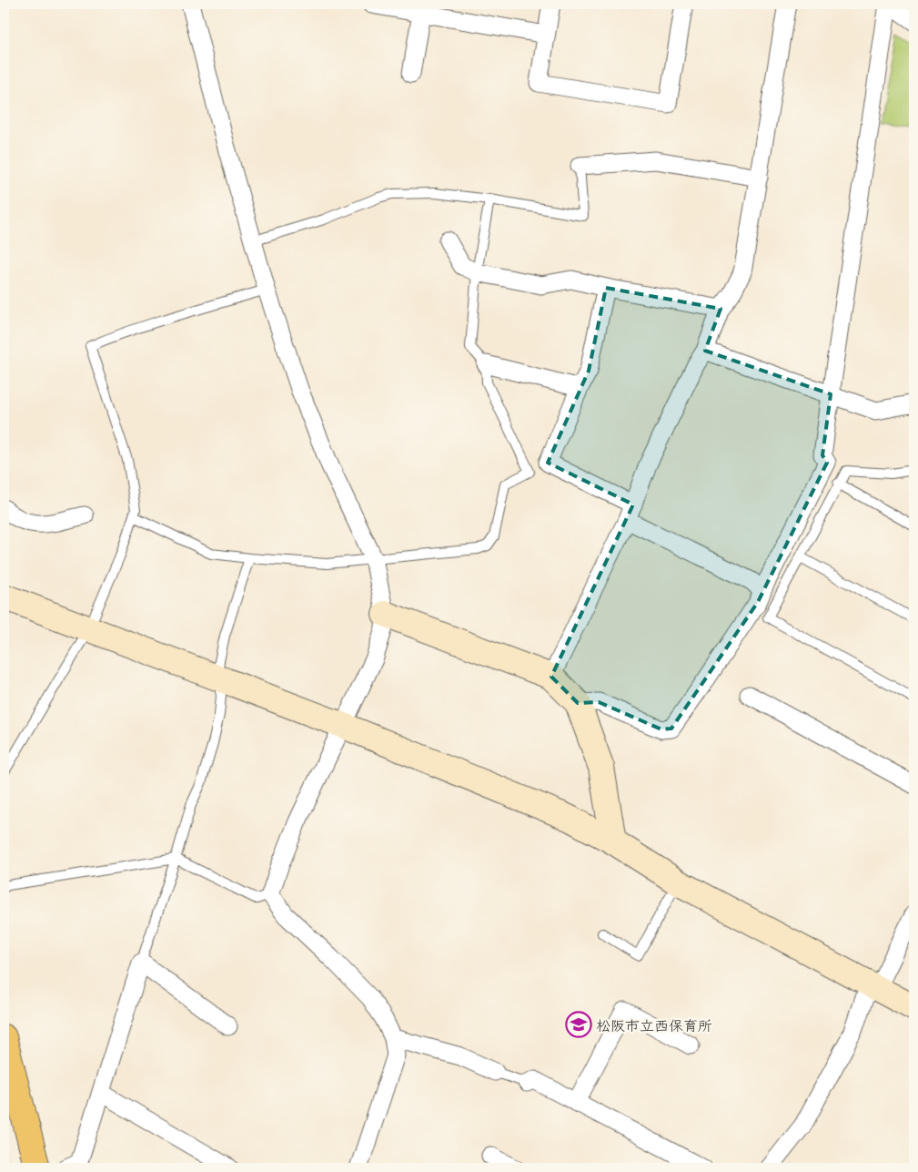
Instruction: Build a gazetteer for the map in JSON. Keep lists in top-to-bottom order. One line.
{"places":{"school or university":["松阪市立西保育所"]}}
